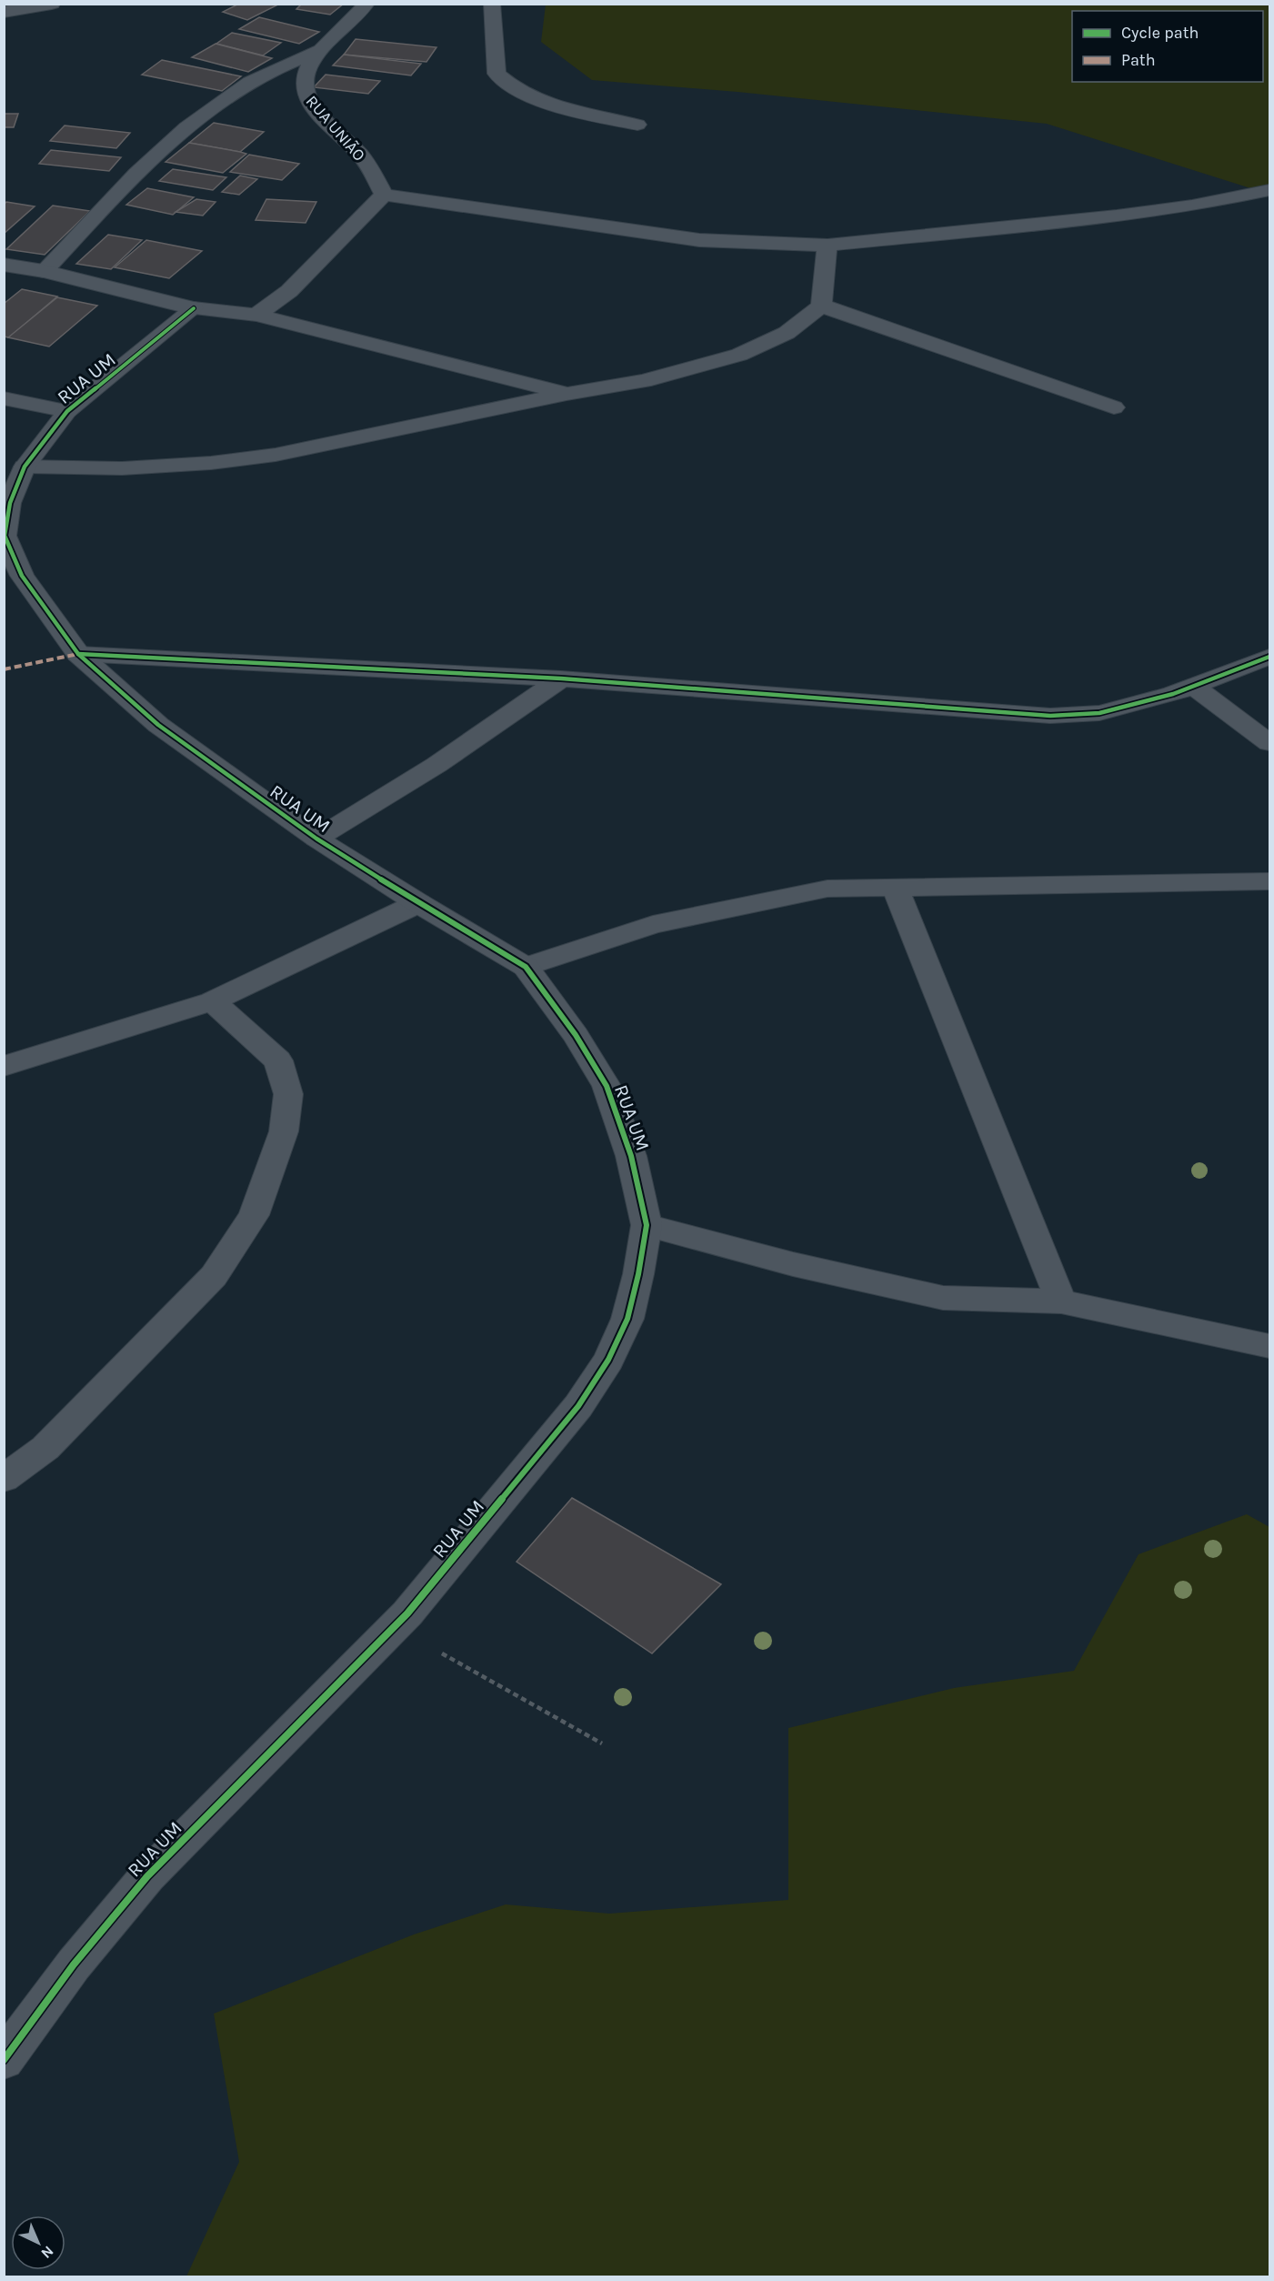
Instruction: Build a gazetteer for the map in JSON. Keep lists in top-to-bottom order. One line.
{"streets":{"street":["RUA UNIÃO","RUA UM"]},"legend":["Cycle path","Path"],"north":"bottom right"}
